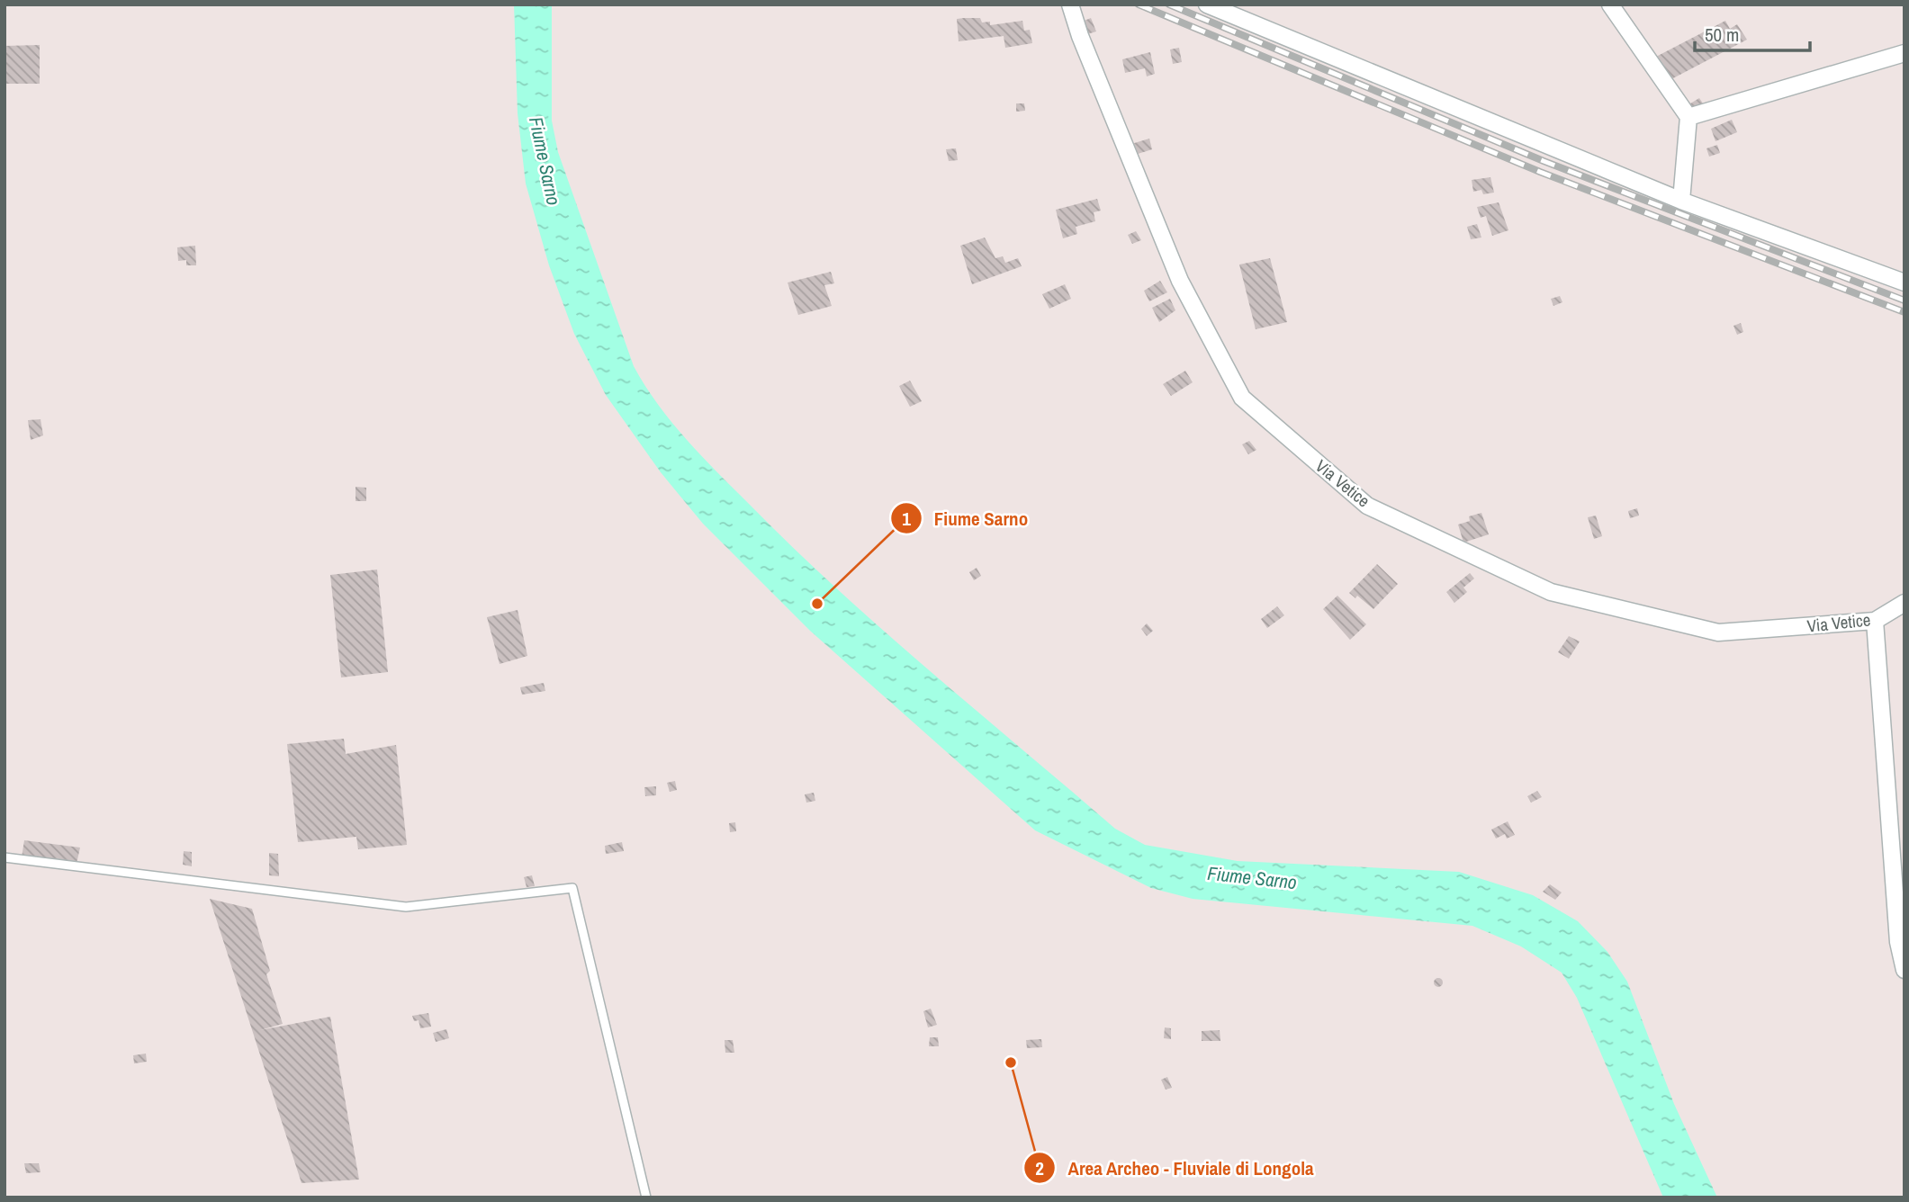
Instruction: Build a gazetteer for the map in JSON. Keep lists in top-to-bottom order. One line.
{"streets":{"street":["Via Vetice"]},"water":["Fiume Sarno"],"places":["Fiume Sarno","Area Archeo - Fluviale di Longola"],"scale_bar":"50 m"}
